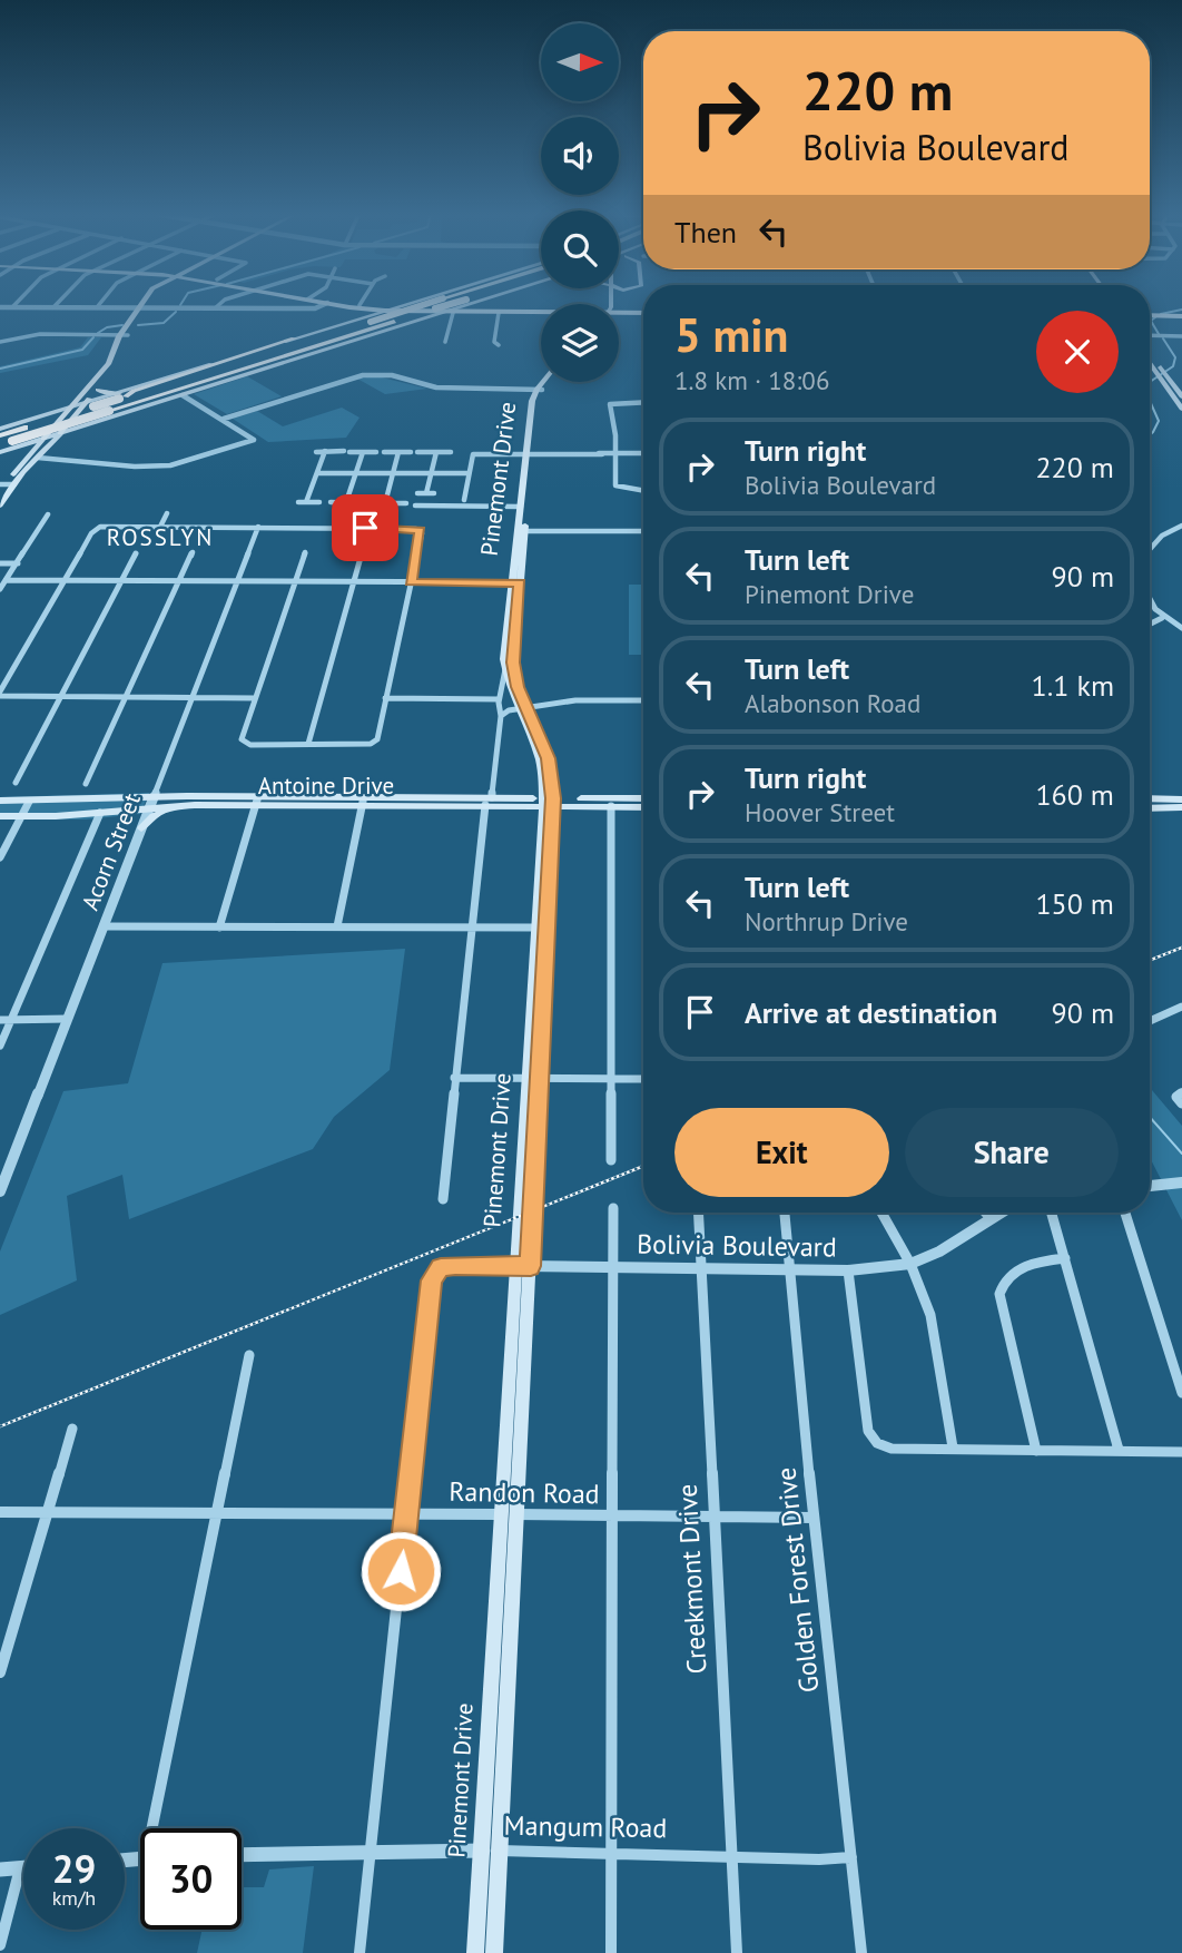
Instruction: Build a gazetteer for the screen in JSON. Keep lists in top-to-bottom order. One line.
{"streets":{"main road":["Pinemont Drive","Antoine Drive"],"street":["Acorn Street","Bolivia Boulevard","Randon Road","Creekmont Drive","Golden Forest Drive","Mangum Road"]},"crossings":[["Pinemont Drive","Antoine Drive"],["Pinemont Drive","Bolivia Boulevard"],["Pinemont Drive","Randon Road"],["Pinemont Drive","Mangum Road"],["Antoine Drive","Acorn Street"],["Bolivia Boulevard","Randon Road"],["Bolivia Boulevard","Creekmont Drive"],["Bolivia Boulevard","Golden Forest Drive"],["Randon Road","Creekmont Drive"],["Randon Road","Golden Forest Drive"],["Creekmont Drive","Mangum Road"],["Golden Forest Drive","Mangum Road"]],"districts":["ROSSLYN"],"north":"right","page":{"turn":["220 m","Bolivia Boulevard"],"then":"Then","heading":["5 min","1.8 km · 18:06"],"list":[{"name":"Turn right","note":"Bolivia Boulevard","value":"220 m"},{"name":"Turn left","note":"Pinemont Drive","value":"90 m"},{"name":"Turn left","note":"Alabonson Road","value":"1.1 km"},{"name":"Turn right","note":"Hoover Street","value":"160 m"},{"name":"Turn left","note":"Northrup Drive","value":"150 m"},{"name":"Arrive at destination","value":"90 m"}],"buttons":["Exit","Share"],"speed":"29 km/h","limit":"30"}}
